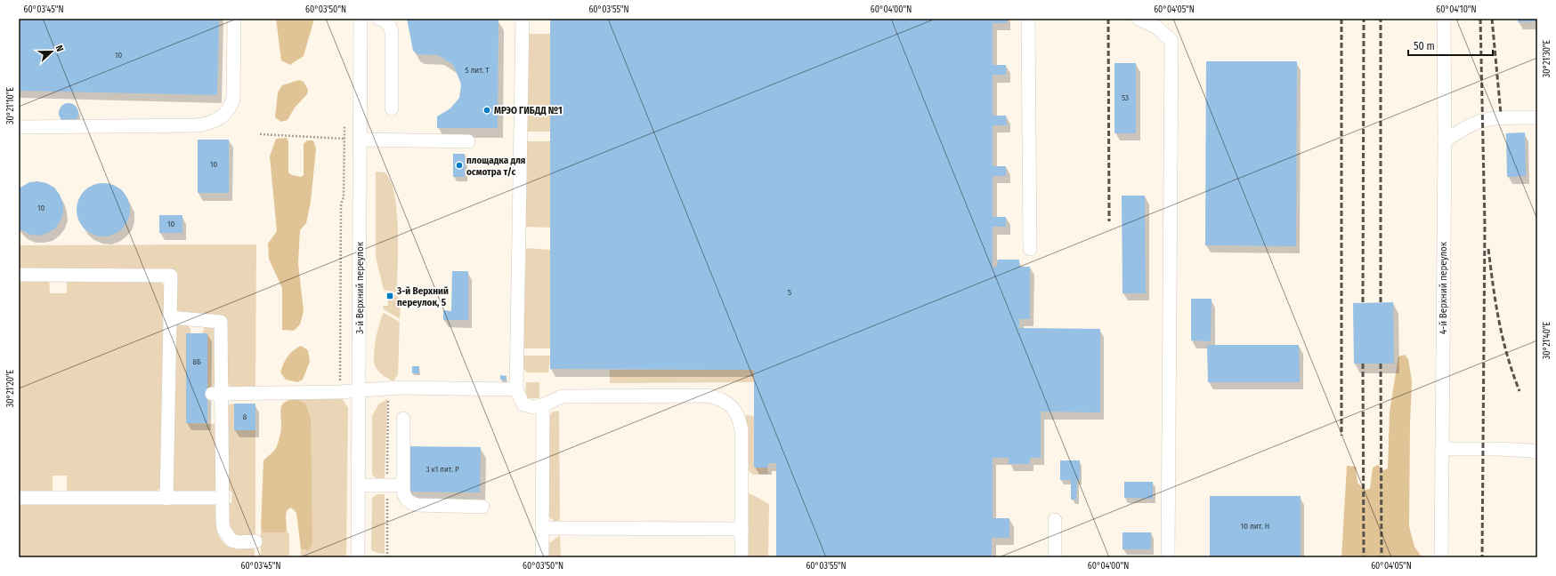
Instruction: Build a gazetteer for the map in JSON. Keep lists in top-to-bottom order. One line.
{"streets":{"street":["3-й Верхний переулок","4-й Верхний переулок"]},"places":{"other":["МРЭО ГИБДД №1","площадка для осмотра т/с"],"transit":["3-й Верхний переулок, 5"]},"house_numbers":["10","5 лит. Т","5З","10","10","10","5","8Б","8","3 к1 лит. Р","10 лит. Н"],"scale_bar":"50 m","north":"right","coordinates":["60°03'45\"N","60°03'50\"N","60°03'55\"N","60°04'00\"N","60°04'05\"N","60°04'10\"N","30°21'30\"E","30°21'10\"E","30°21'40\"E","30°21'20\"E"]}
